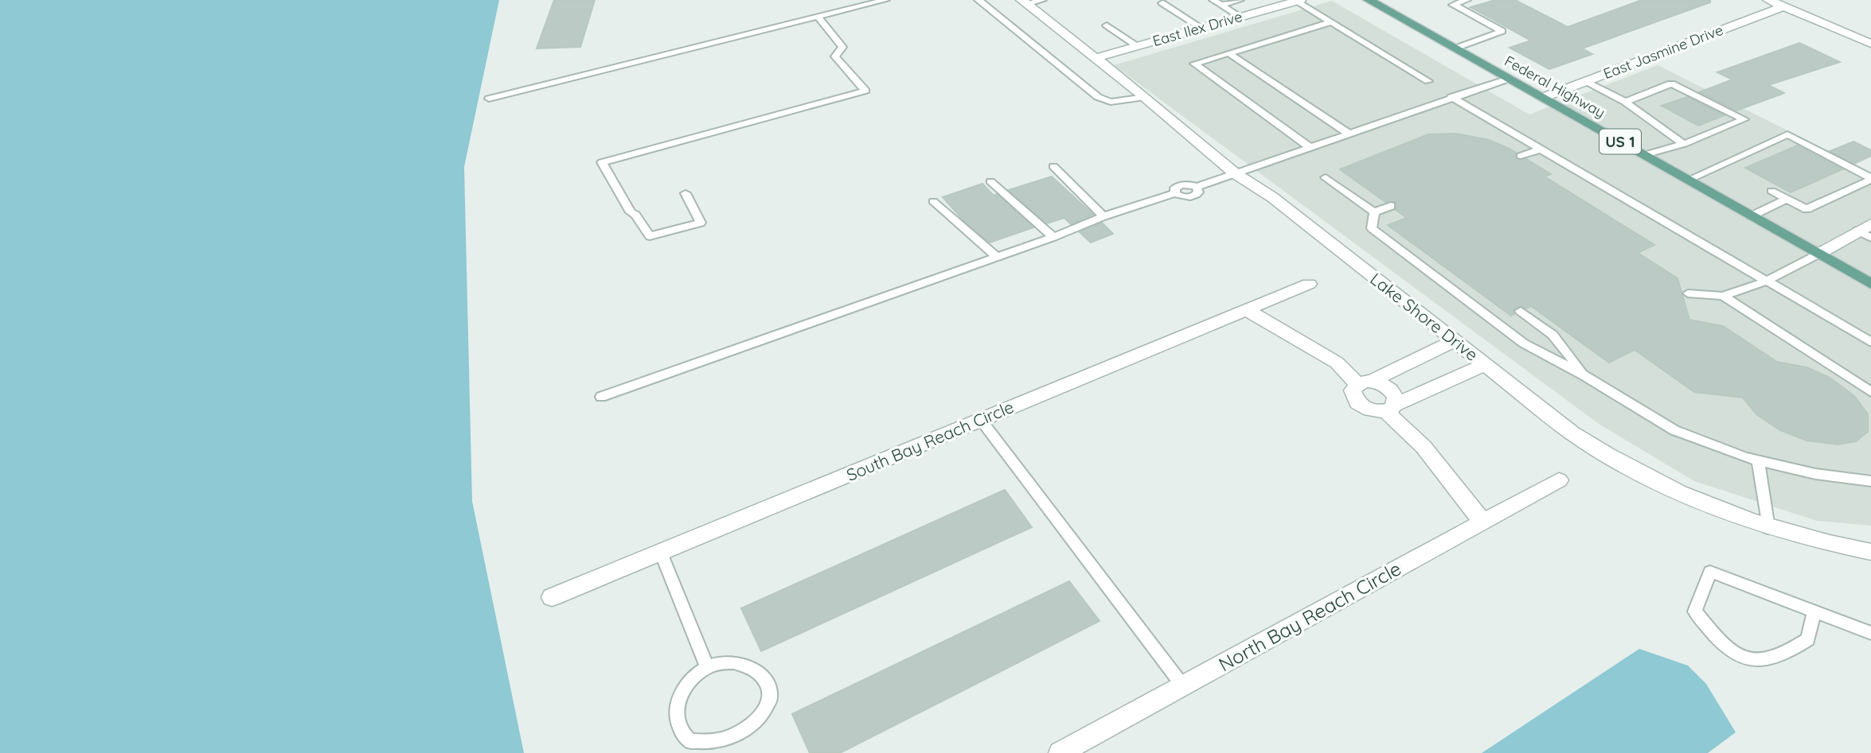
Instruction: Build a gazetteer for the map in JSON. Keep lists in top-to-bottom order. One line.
{"streets":{"main road":["Federal Highway","US 1"],"street":["East Ilex Drive","East Jasmine Drive","Lake Shore Drive","South Bay Reach Circle","North Bay Reach Circle"]},"crossings":[["East Ilex Drive","Lake Shore Drive"],["East Jasmine Drive","Federal Highway"]]}
